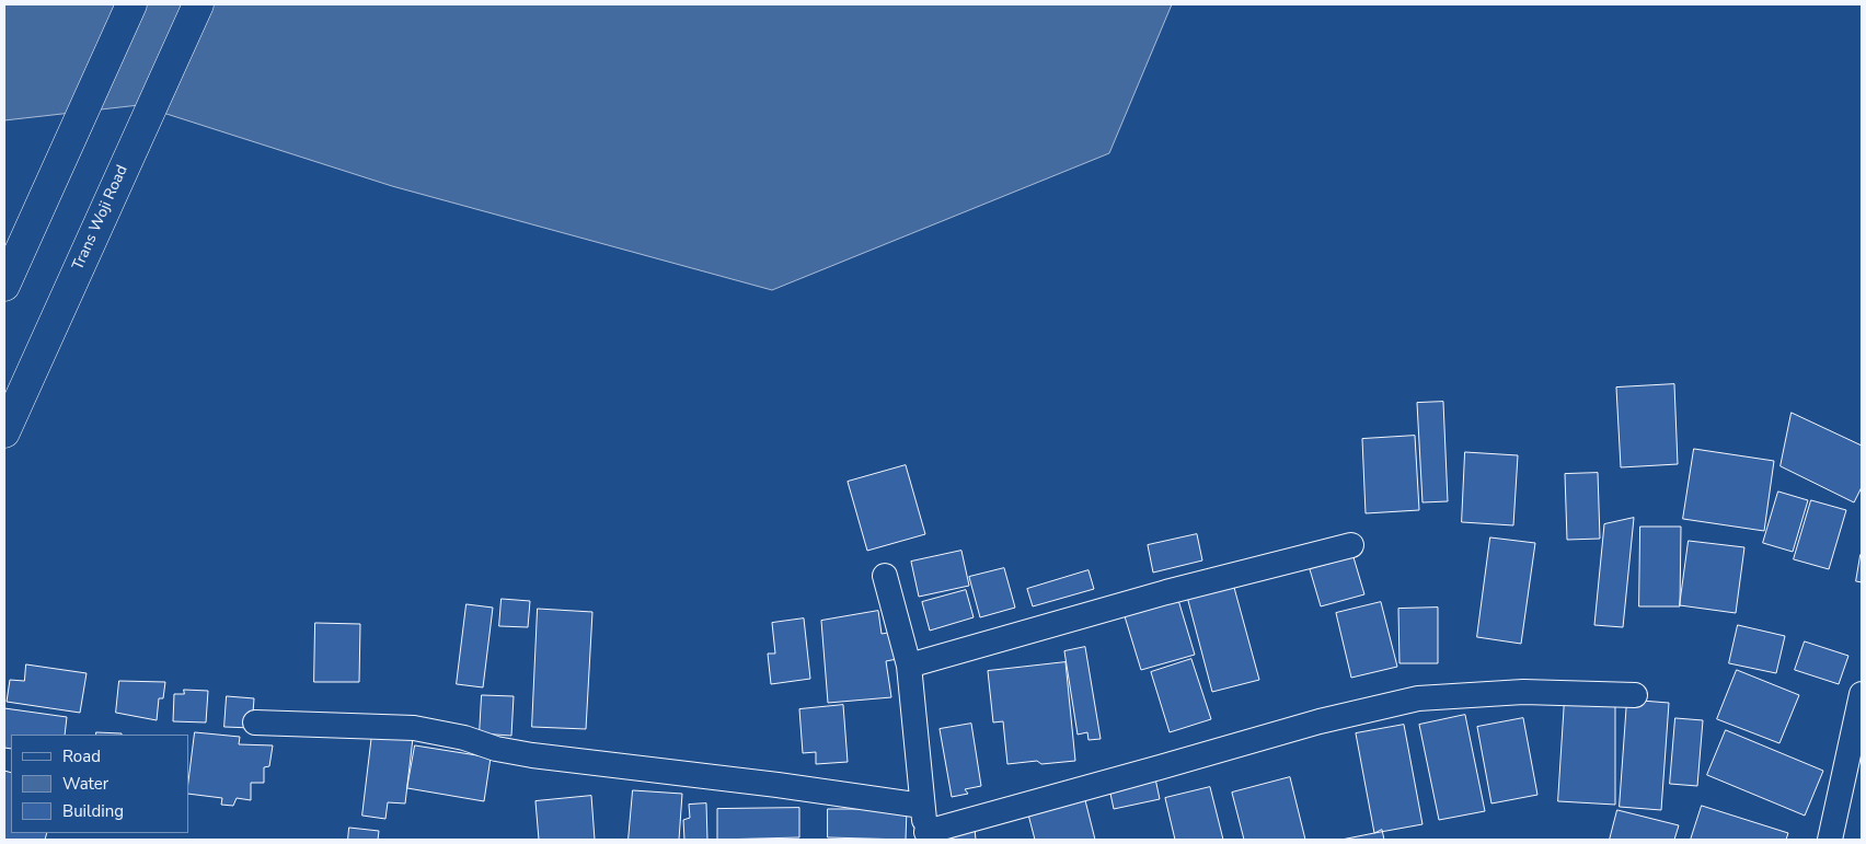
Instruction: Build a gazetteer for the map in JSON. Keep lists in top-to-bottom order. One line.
{"streets":{"main road":["Trans Woji Road"]},"legend":["Road","Water","Building"]}
